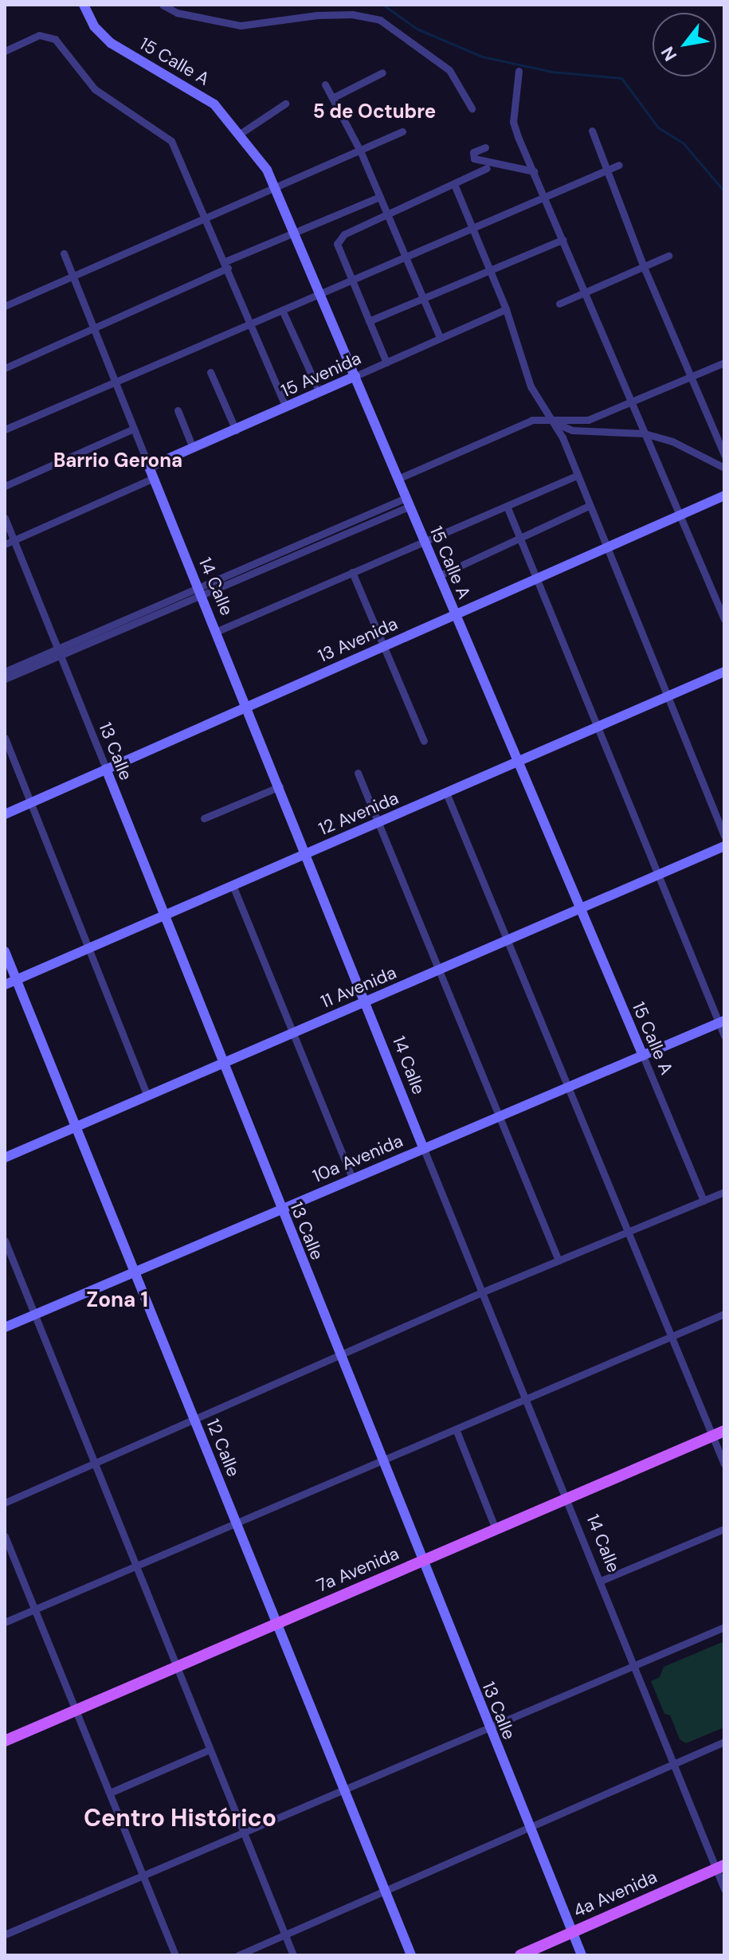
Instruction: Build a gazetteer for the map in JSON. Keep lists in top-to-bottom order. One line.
{"streets":{"main road":["7a Avenida","4a Avenida"],"street":["15 Calle A","15 Avenida","14 Calle","13 Avenida","13 Calle","12 Avenida","11 Avenida","10a Avenida","12 Calle"]},"crossings":[["15 Calle A","15 Avenida"],["15 Calle A","13 Avenida"],["15 Calle A","12 Avenida"],["15 Calle A","11 Avenida"],["15 Calle A","10a Avenida"],["15 Avenida","14 Calle"],["14 Calle","13 Avenida"],["14 Calle","12 Avenida"],["14 Calle","11 Avenida"],["14 Calle","10a Avenida"],["14 Calle","7a Avenida"],["14 Calle","4a Avenida"],["13 Avenida","13 Calle"],["13 Calle","12 Avenida"],["13 Calle","11 Avenida"],["13 Calle","10a Avenida"],["13 Calle","7a Avenida"],["13 Calle","4a Avenida"],["12 Avenida","12 Calle"],["11 Avenida","12 Calle"],["10a Avenida","12 Calle"],["12 Calle","7a Avenida"]],"districts":["5 de Octubre","Barrio Gerona","Zona 1","Centro Histórico"],"north":"bottom left"}
